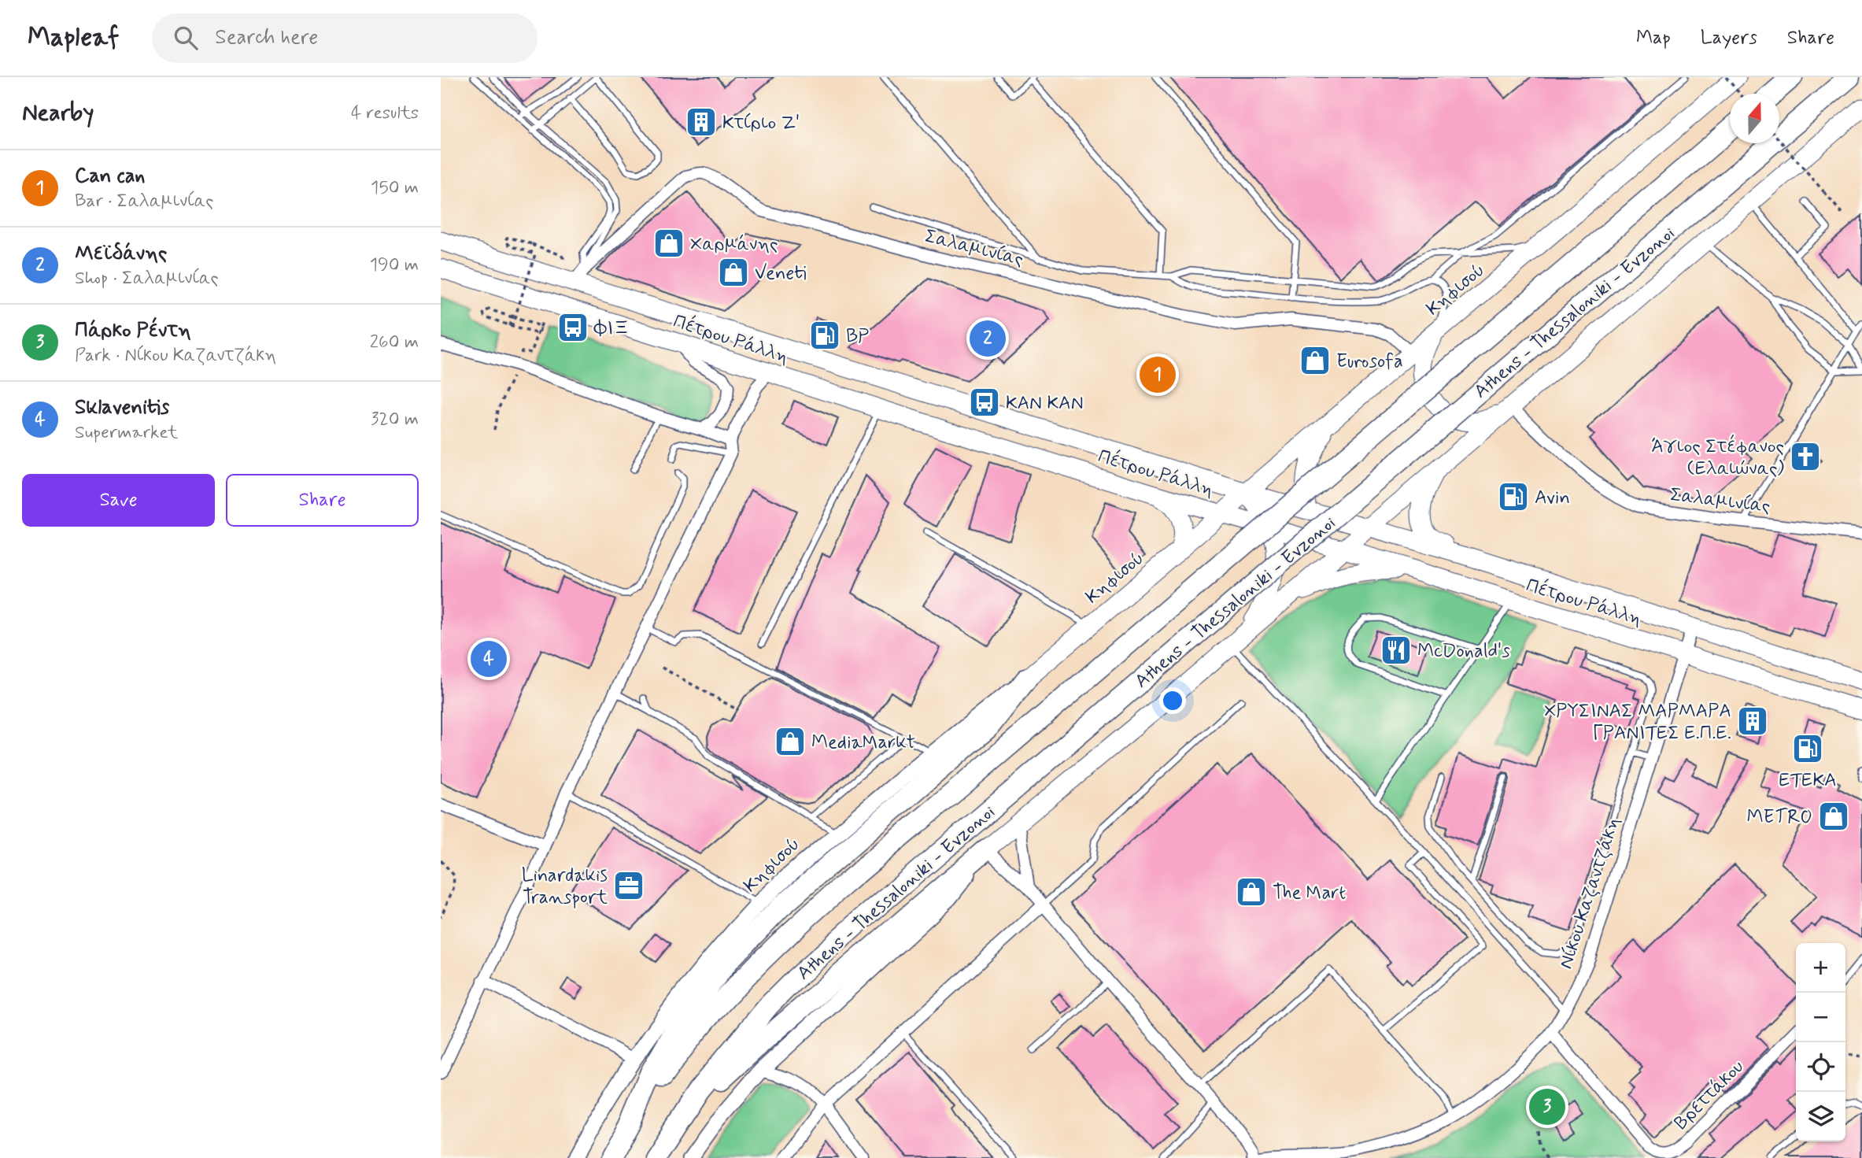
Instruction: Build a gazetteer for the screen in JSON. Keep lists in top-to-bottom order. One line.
{"streets":{"highway":["Athens - Thessaloniki - Evzonoi"],"main road":["Κηφισού","Πέτρου Ράλλη"],"street":["Σαλαμινίας","Νίκου Καζαντζάκη","Βρεττάκου"]},"crossings":[["Σαλαμινίας","Κηφισού"],["Σαλαμινίας","Πέτρου Ράλλη"],["Κηφισού","Πέτρου Ράλλη"],["Πέτρου Ράλλη","Νίκου Καζαντζάκη"],["Νίκου Καζαντζάκη","Βρεττάκου"]],"places":{"building":["Κτίριο Ζ'","ΧΡΥΣΙΝΑΣ ΜΑΡΜΑΡΑ ΓΡΑΝΙΤΕΣ Ε.Π.Ε."],"shop":["Χαρμάνης","Veneti","Eurosofa","MediaMarkt","METRO","The Mart"],"bus stop":["ΦΙΞ","ΚΑΝ ΚΑΝ"],"fuel station":["BP","Avin","ΕΤΕΚΑ"],"church":["Άγιος Στέφανος (Ελαιώνας)"],"restaurant":["McDonald's"],"office":["Linardakis Transport"]},"north":"top","page":{"header":"Mapleaf","search":"Search here","nav":["Map","Layers","Share"],"heading":["Nearby","4 results"],"list":[{"mark":"1","name":"Can can","note":"Bar · Σαλαμινίας","value":"150 m"},{"mark":"2","name":"Μεϊδάνης","note":"Shop · Σαλαμινίας","value":"190 m"},{"mark":"3","name":"Πάρκο Ρέντη","note":"Park · Νίκου Καζαντζάκη","value":"260 m"},{"mark":"4","name":"Sklavenitis","note":"Supermarket","value":"320 m"}],"pins":["2","1","4","3"],"buttons":["Save","Share"],"map_buttons":["+","−"]}}
